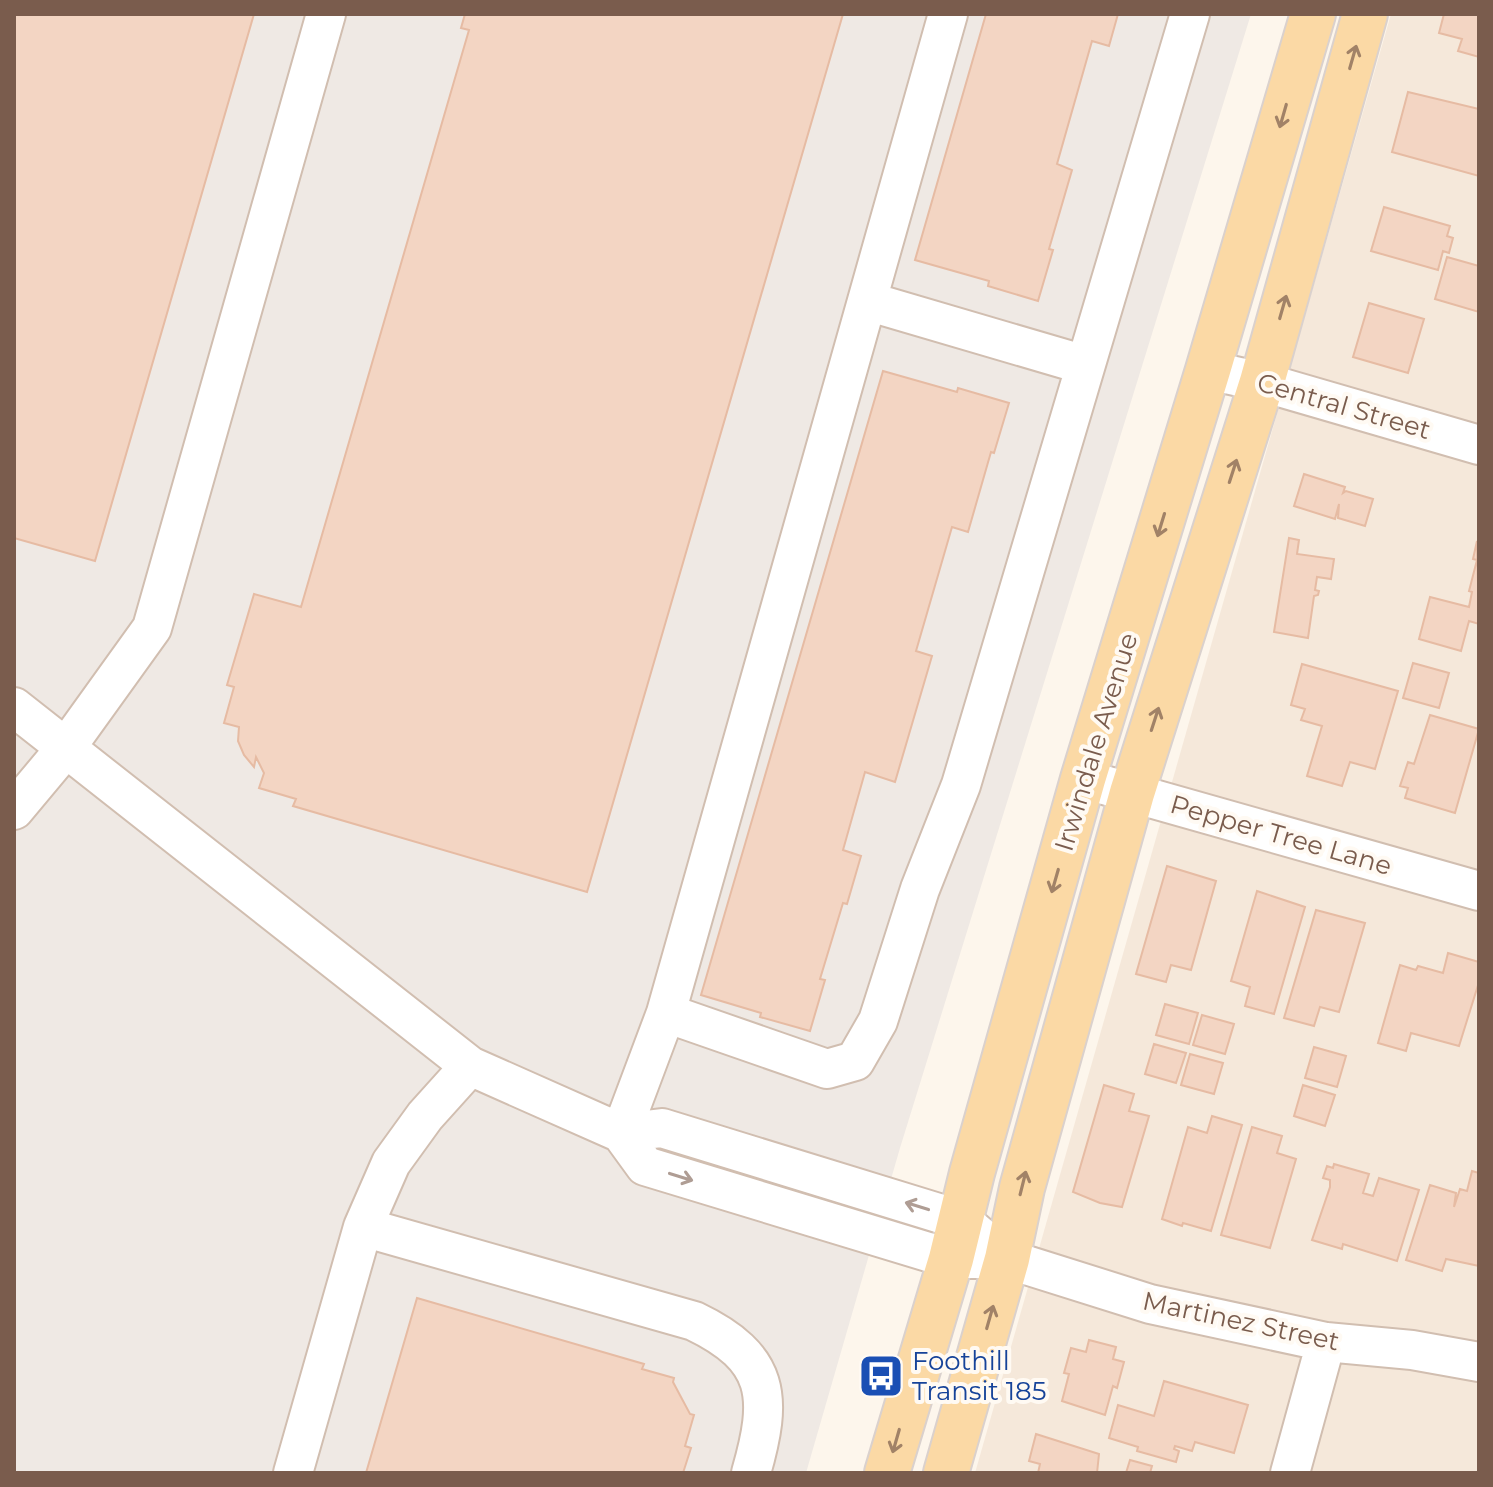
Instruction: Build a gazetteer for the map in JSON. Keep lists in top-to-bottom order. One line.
{"streets":{"main road":["Irwindale Avenue"],"street":["Central Street","Pepper Tree Lane","Martinez Street"]},"crossings":[["Central Street","Irwindale Avenue"],["Irwindale Avenue","Pepper Tree Lane"],["Irwindale Avenue","Martinez Street"]],"places":{"bus stop":["Foothill Transit 185"]}}
